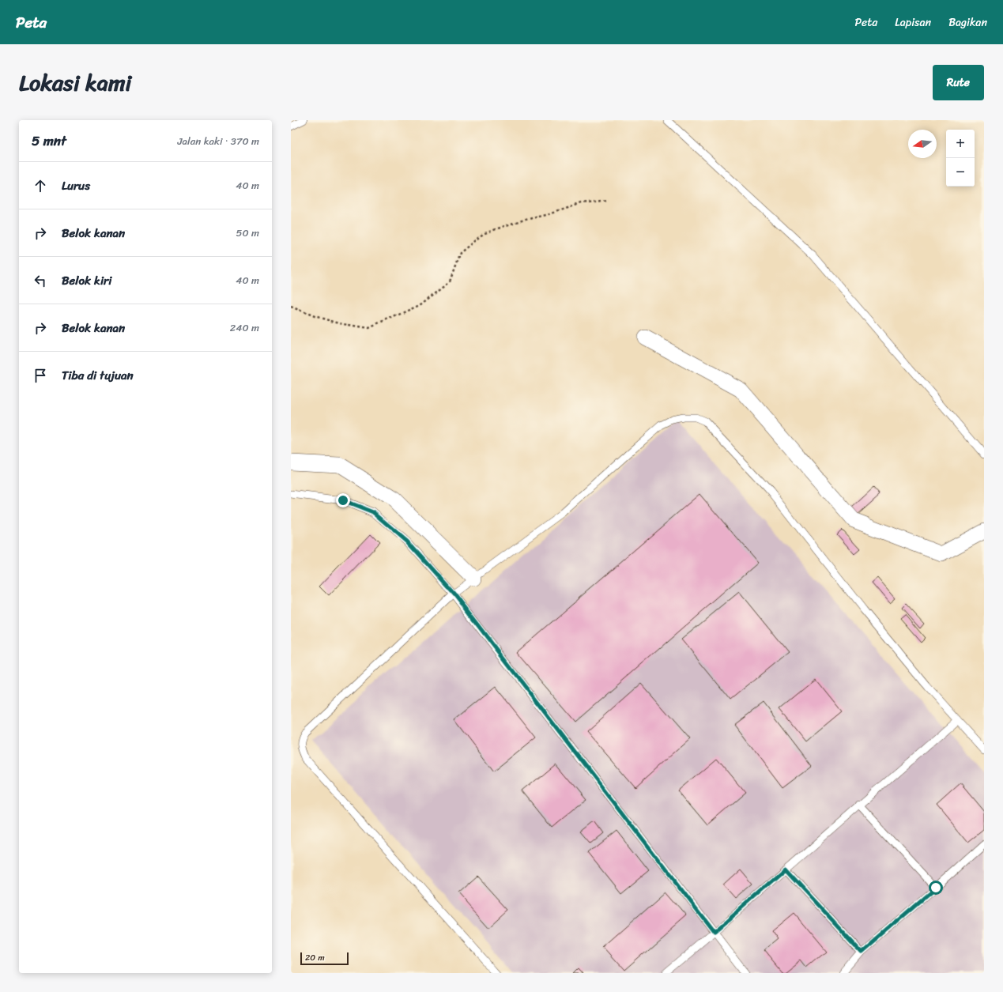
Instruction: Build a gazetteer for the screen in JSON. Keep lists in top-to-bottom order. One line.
{"scale_bar":"20 m","north":"left","page":{"header":"Peta","nav":["Peta","Lapisan","Bagikan"],"title":"Lokasi kami","buttons":"Rute","heading":["5 mnt","Jalan kaki · 370 m"],"map_buttons":["+","−"],"list":[["Lurus","40 m"],["Belok kanan","50 m"],["Belok kiri","40 m"],["Belok kanan","240 m"],"Tiba di tujuan"],"scale":"20 m"}}
